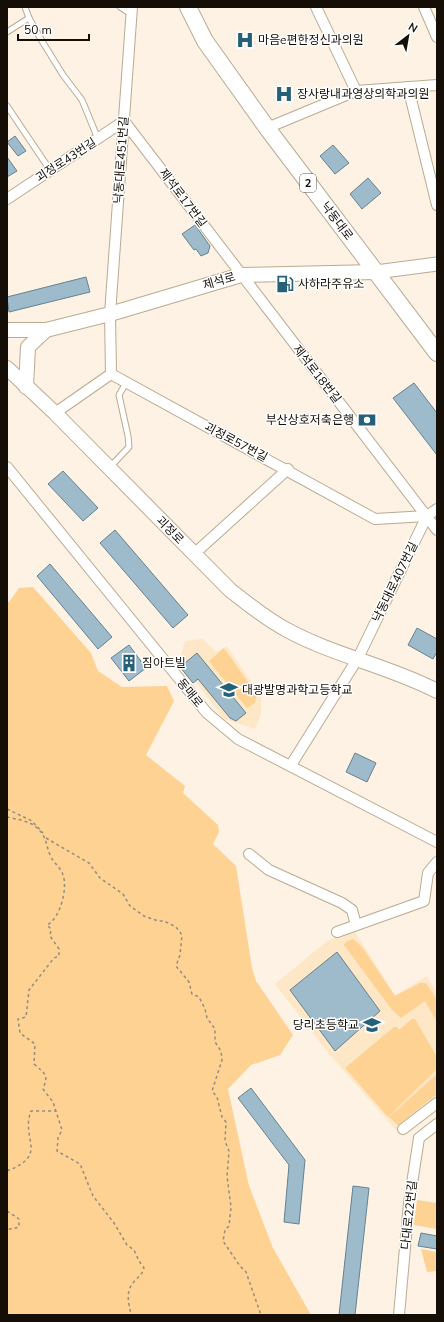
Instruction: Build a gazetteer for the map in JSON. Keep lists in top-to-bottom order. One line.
{"streets":{"main road":["2","낙동대로","제석로","괴정로"],"street":["괴정로43번길","낙동대로451번길","제석로17번길","제석로18번길","괴정로57번길","낙동대로407번길","동매로","다대로22번길"]},"crossings":[["괴정로43번길","낙동대로451번길"],["괴정로43번길","제석로17번길"],["낙동대로451번길","제석로17번길"],["낙동대로451번길","제석로"],["낙동대로451번길","괴정로57번길"],["제석로17번길","제석로"],["제석로17번길","제석로18번길"],["낙동대로","제석로"],["제석로","제석로18번길"],["제석로18번길","괴정로57번길"],["제석로18번길","낙동대로407번길"],["괴정로57번길","낙동대로407번길"],["괴정로","낙동대로407번길"]],"places":{"hospital":["마음e편한정신과의원","장사랑내과영상의학과의원"],"fuel station":["사하라주유소"],"bank":["부산상호저축은행"],"building":["짐아트빌"],"school or university":["대광발명과학고등학교","당리초등학교"]},"scale_bar":"50 m","north":"top right"}
